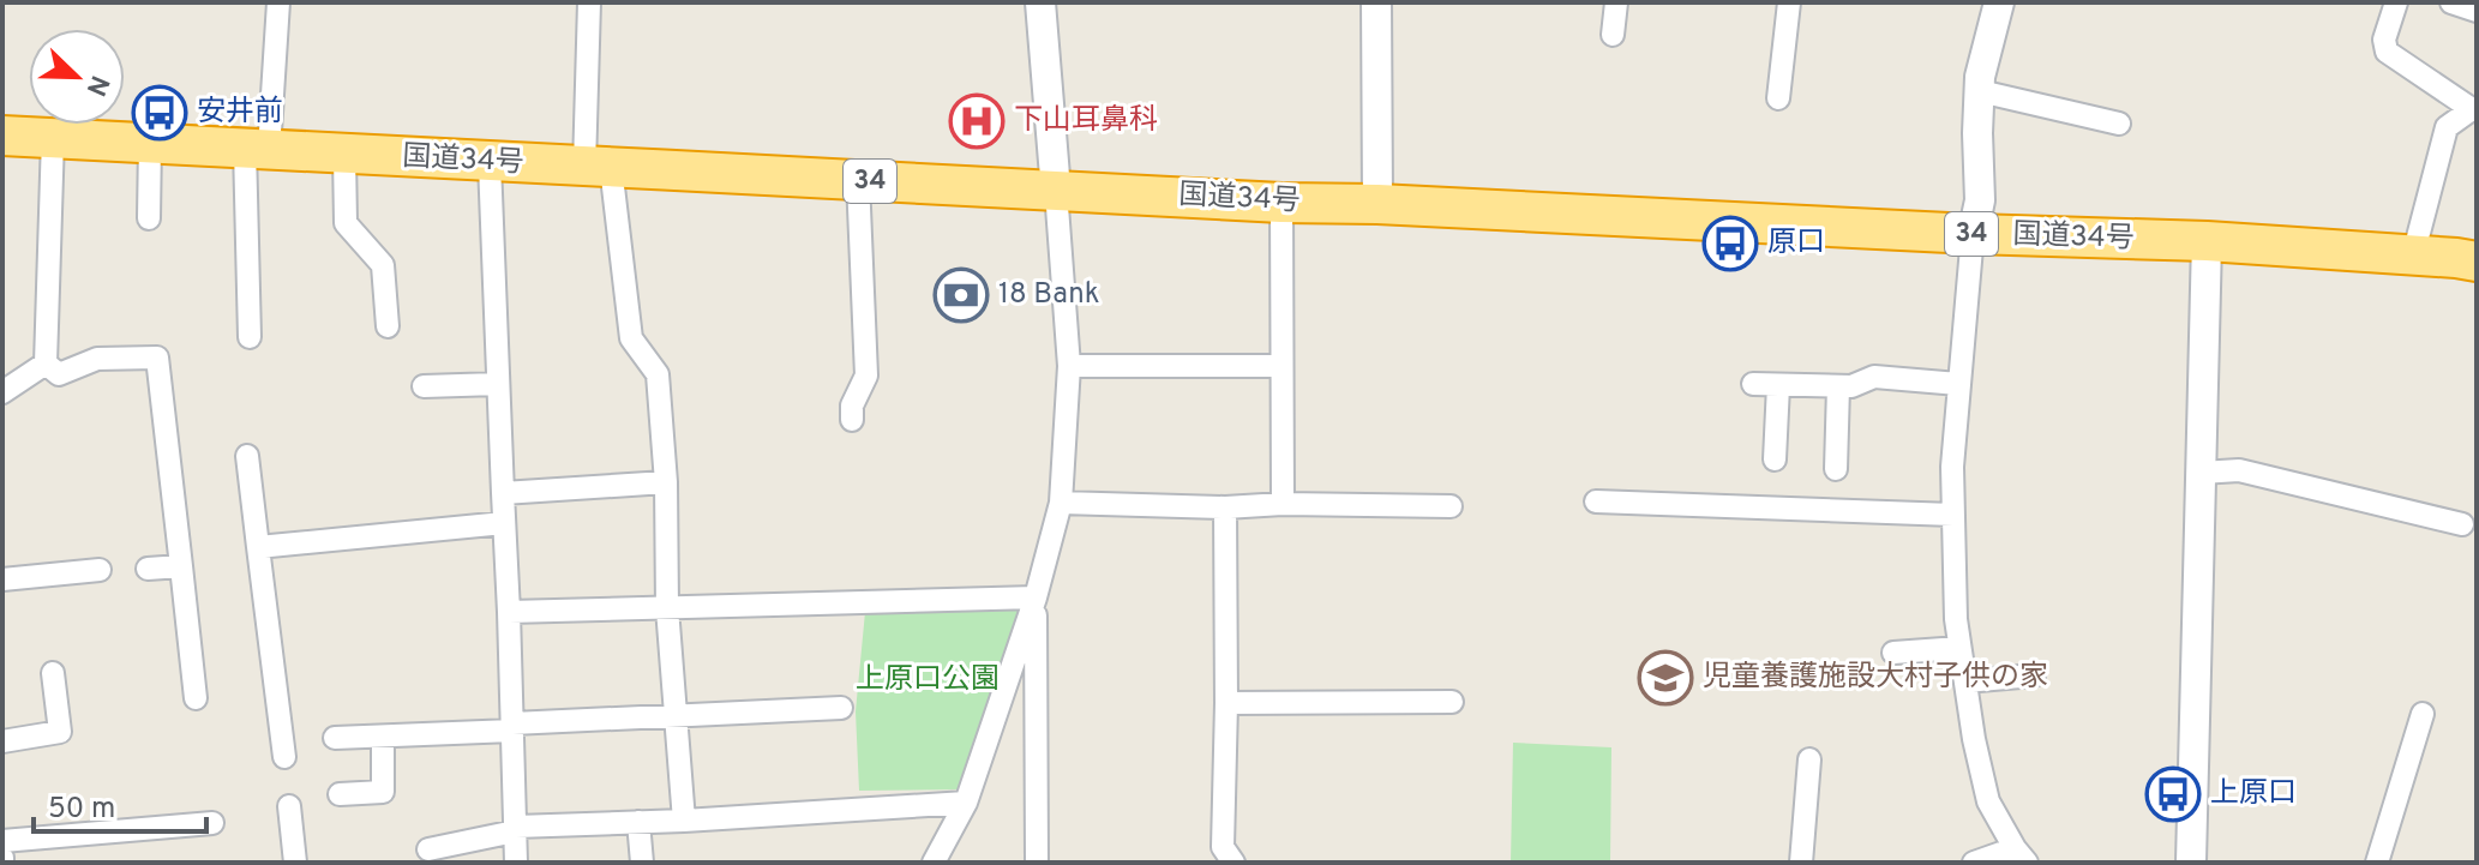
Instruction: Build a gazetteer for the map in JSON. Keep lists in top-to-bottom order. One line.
{"streets":{"highway":["国道34号","34"]},"parks":["上原口公園"],"places":{"bus stop":["安井前","原口","上原口"],"hospital":["下山耳鼻科"],"bank":["18 Bank"],"school or university":["児童養護施設大村子供の家"]},"scale_bar":"50 m","north":"bottom right"}
